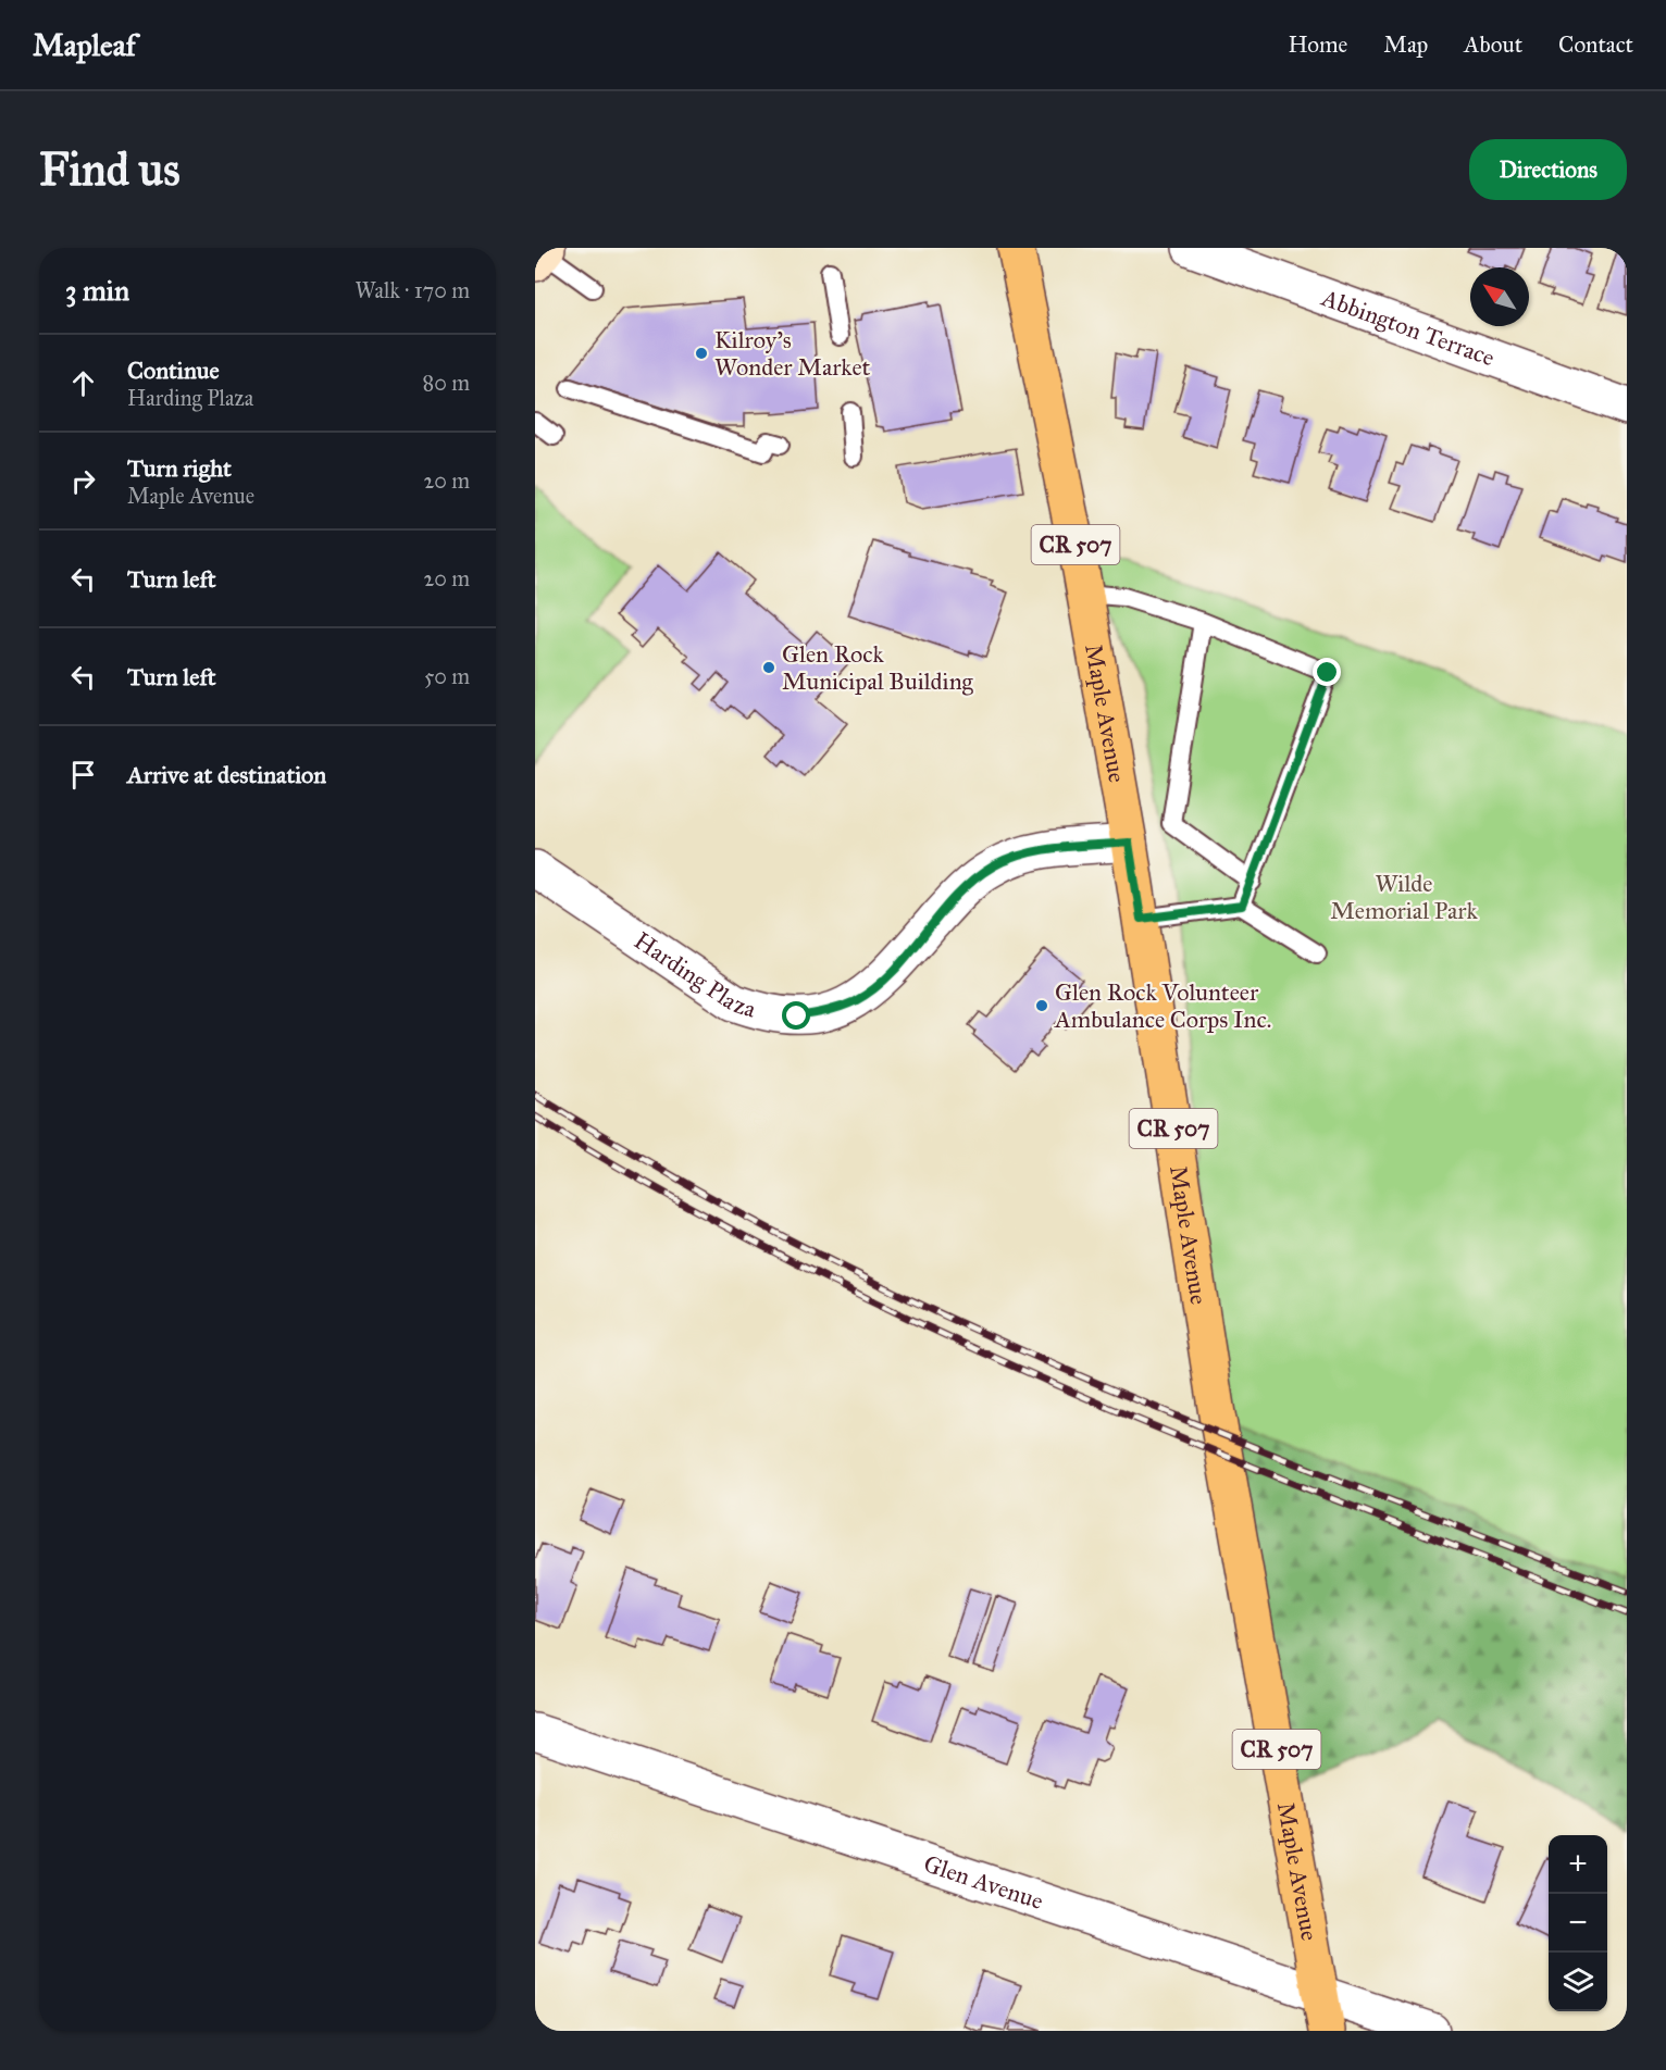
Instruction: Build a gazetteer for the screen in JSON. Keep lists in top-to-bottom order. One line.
{"streets":{"main road":["CR 507","Maple Avenue"],"street":["Abbington Terrace","Harding Plaza","Glen Avenue"]},"crossings":[["Maple Avenue","Harding Plaza"],["Maple Avenue","Glen Avenue"]],"parks":["Wilde Memorial Park"],"places":["Kilroy's Wonder Market","Glen Rock Municipal Building","Glen Rock Volunteer Ambulance Corps Inc."],"north":"top left","page":{"header":"Mapleaf","nav":["Home","Map","About","Contact"],"buttons":"Directions","title":"Find us","heading":["3 min","Walk · 170 m"],"list":[["Continue","Harding Plaza","80 m"],["Turn right","Maple Avenue","20 m"],["Turn left","20 m"],["Turn left","50 m"],"Arrive at destination"],"map_buttons":["+","−"]}}
